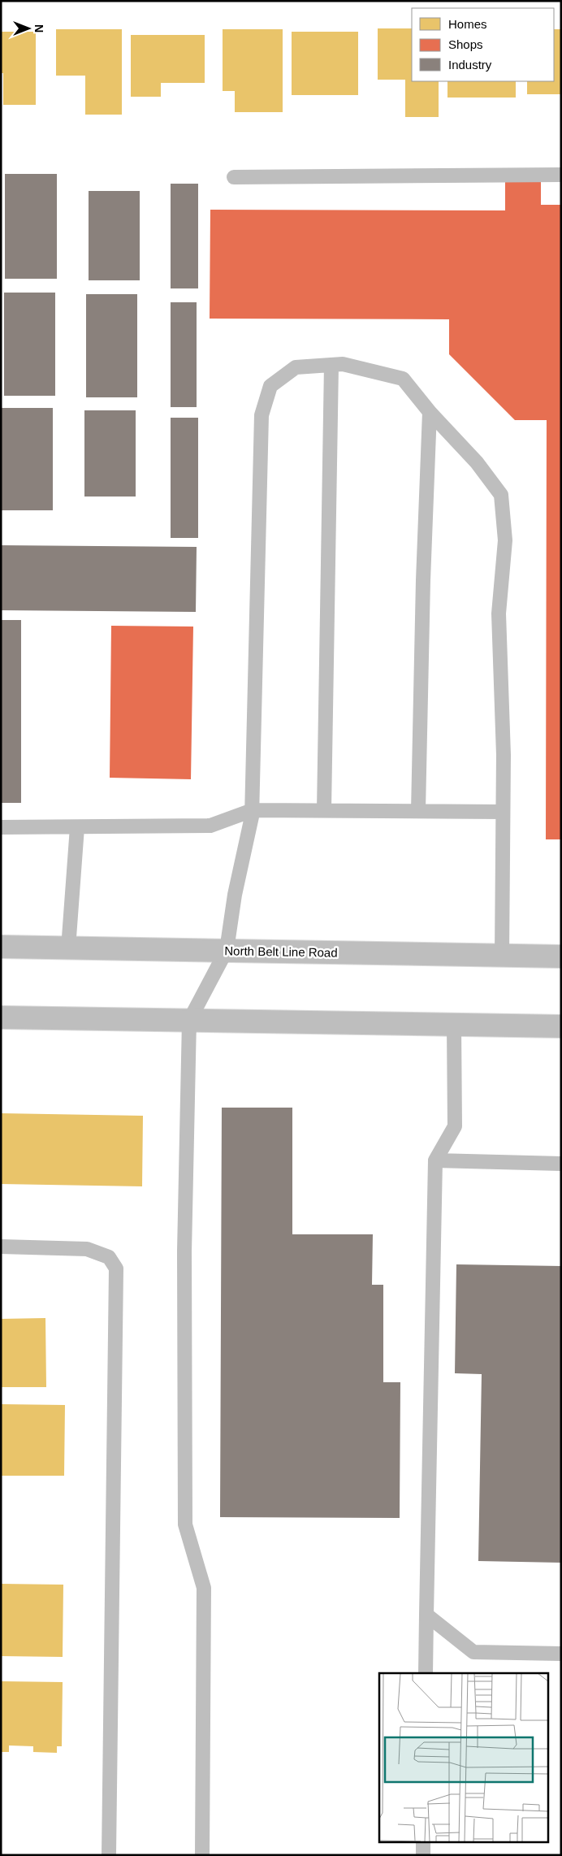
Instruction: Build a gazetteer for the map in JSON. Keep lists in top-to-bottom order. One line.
{"streets":{"main road":["North Belt Line Road"]},"legend":["Homes","Shops","Industry"],"north":"right"}
